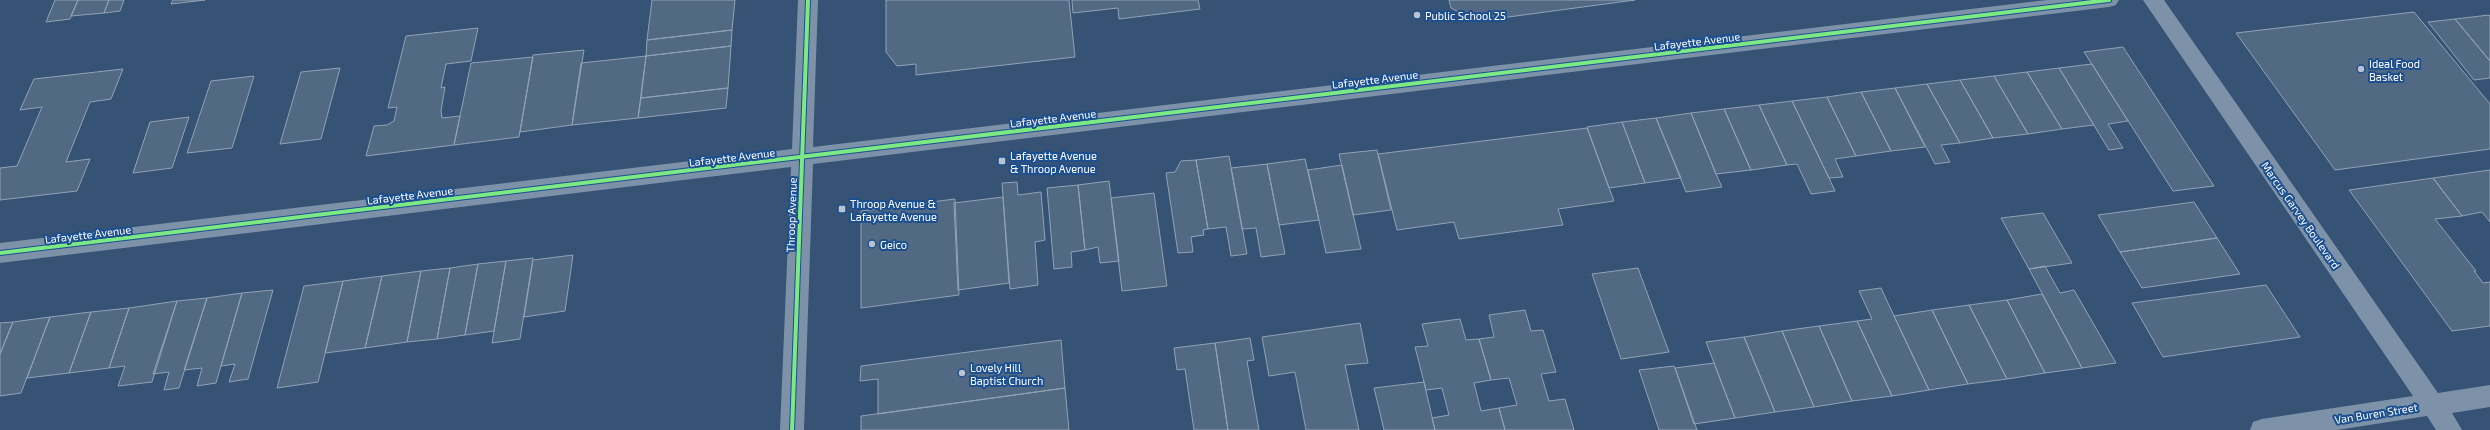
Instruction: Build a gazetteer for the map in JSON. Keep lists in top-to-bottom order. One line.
{"streets":{"street":["Lafayette Avenue","Throop Avenue","Marcus Garvey Boulevard","Van Buren Street"]},"crossings":[["Lafayette Avenue","Throop Avenue"],["Marcus Garvey Boulevard","Van Buren Street"]],"places":{"other":["Public School 25","Ideal Food Basket","Geico","Lovely Hill Baptist Church"],"transit":["Lafayette Avenue & Throop Avenue","Throop Avenue & Lafayette Avenue"]}}
